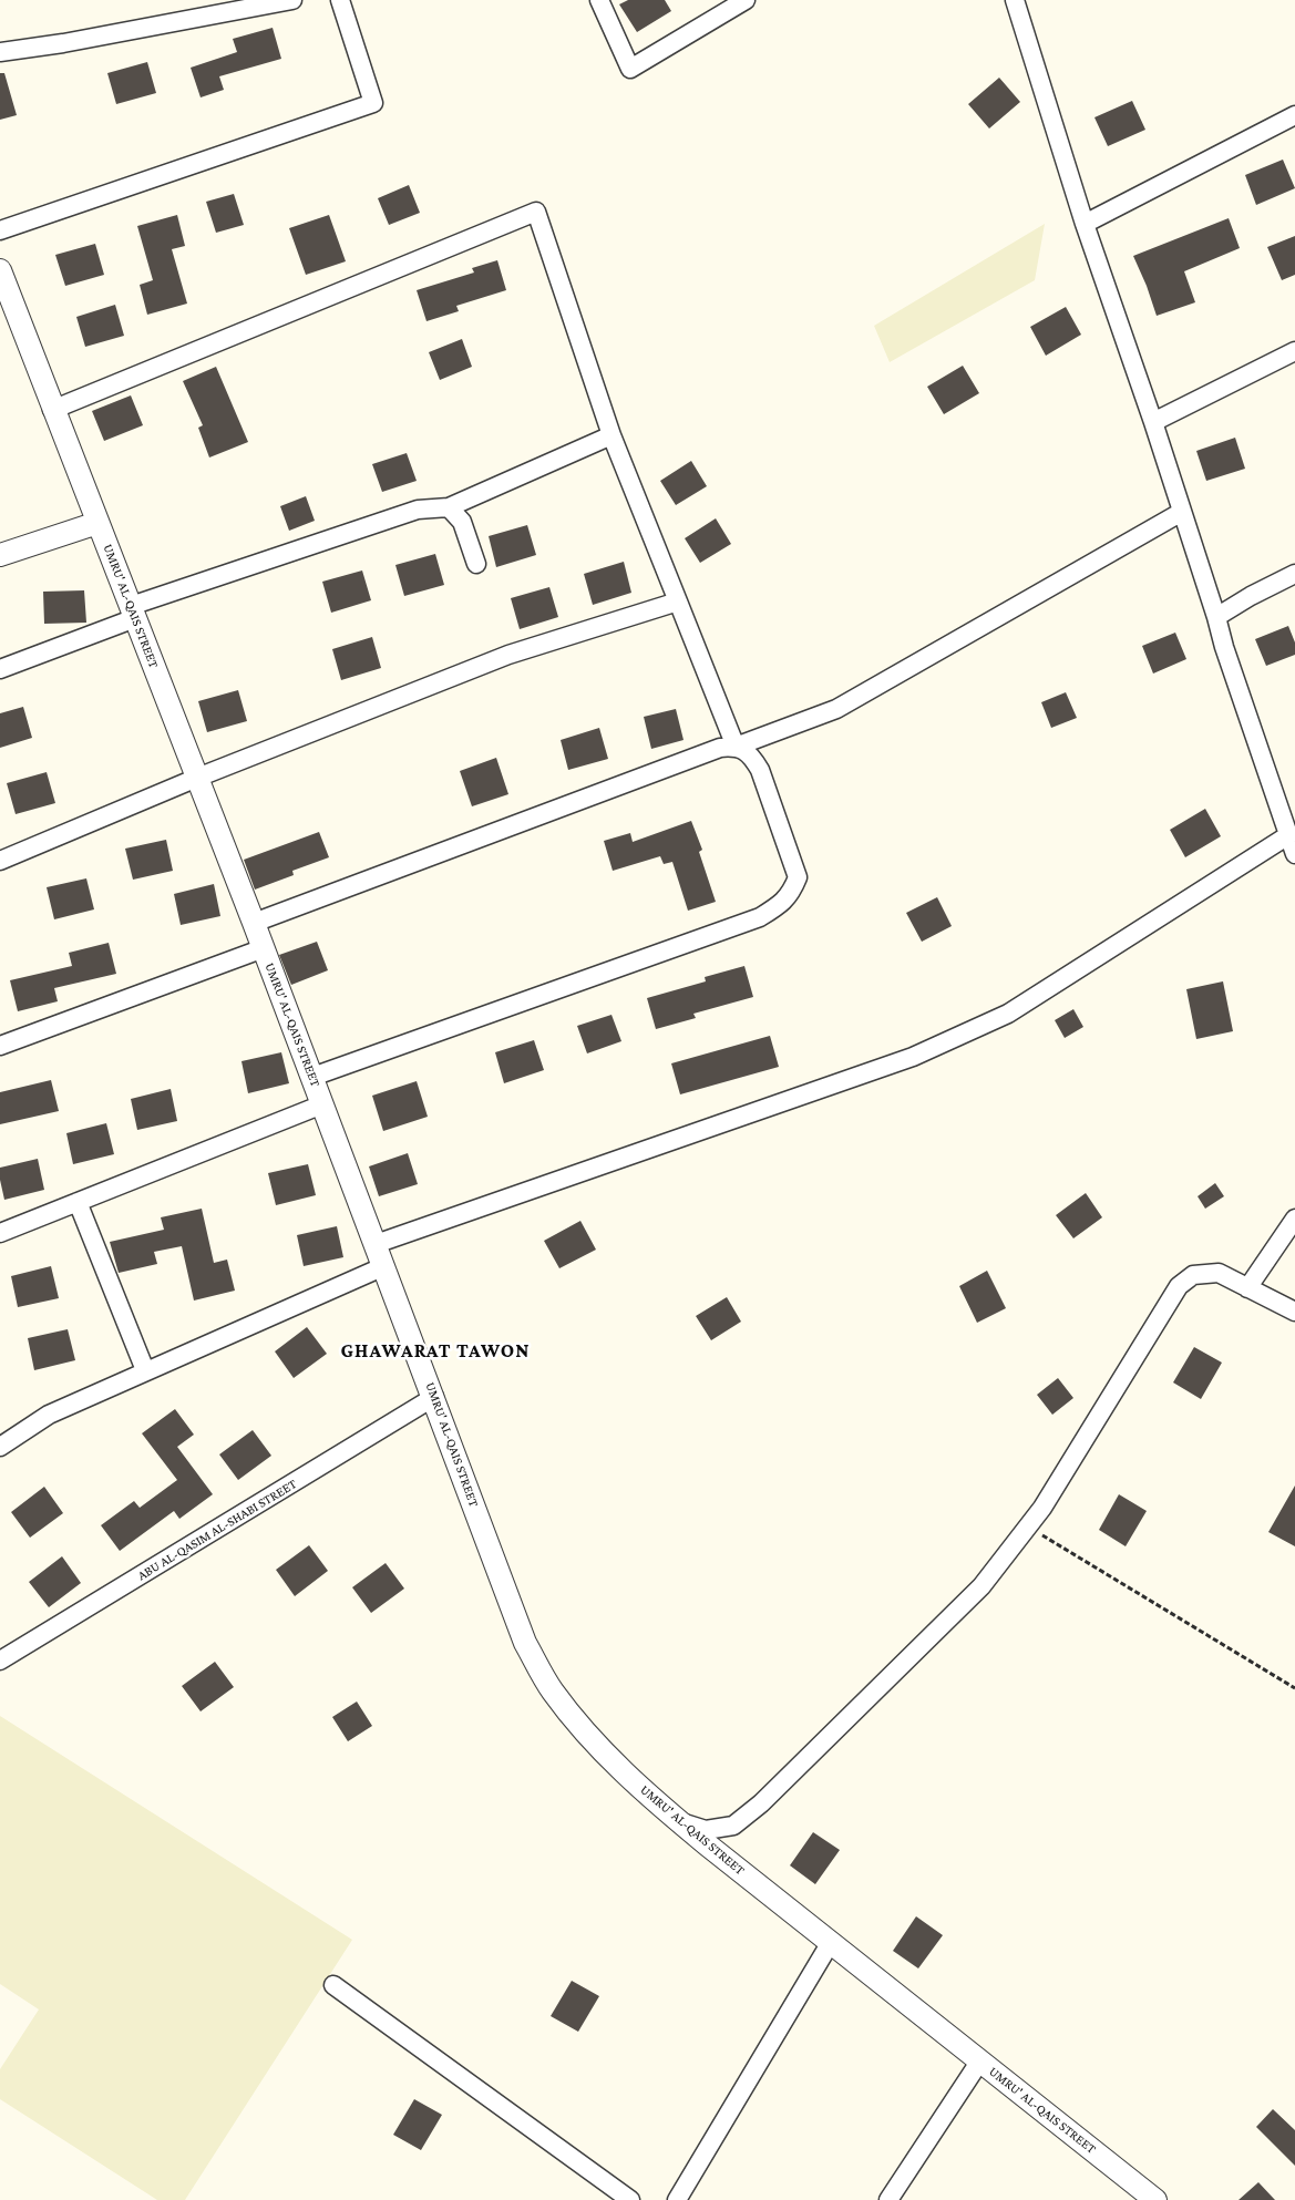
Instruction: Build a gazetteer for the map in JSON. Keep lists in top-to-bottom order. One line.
{"streets":{"street":["UMRU' AL-QAIS STREET","ABU AL-QASIM AL-SHABI STREET"]},"crossings":[["UMRU' AL-QAIS STREET","ABU AL-QASIM AL-SHABI STREET"]],"districts":["GHAWARAT TAWON"]}
